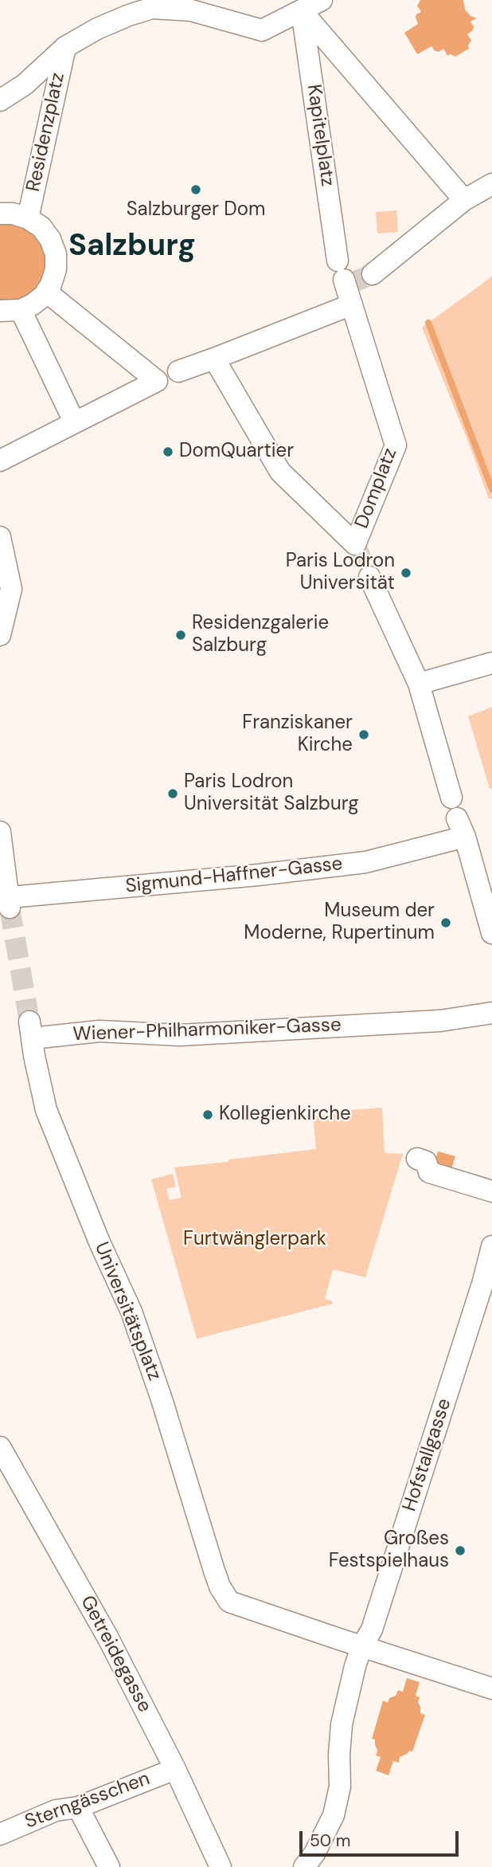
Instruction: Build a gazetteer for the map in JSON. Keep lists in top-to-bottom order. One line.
{"streets":{"street":["Residenzplatz","Kapitelplatz","Domplatz","Sigmund-Haffner-Gasse","Wiener-Philharmoniker-Gasse","Universitätsplatz","Hofstallgasse","Getreidegasse","Sterngässchen"]},"crossings":[["Residenzplatz","Kapitelplatz"],["Kapitelplatz","Domplatz"],["Wiener-Philharmoniker-Gasse","Universitätsplatz"],["Universitätsplatz","Hofstallgasse"],["Getreidegasse","Sterngässchen"]],"districts":["Salzburg"],"parks":["Furtwänglerpark"],"places":["Salzburger Dom","DomQuartier","Paris Lodron Universität","Residenzgalerie Salzburg","Franziskaner Kirche","Paris Lodron Universität Salzburg","Museum der Moderne, Rupertinum","Kollegienkirche","Großes Festspielhaus"],"scale_bar":"50 m"}
